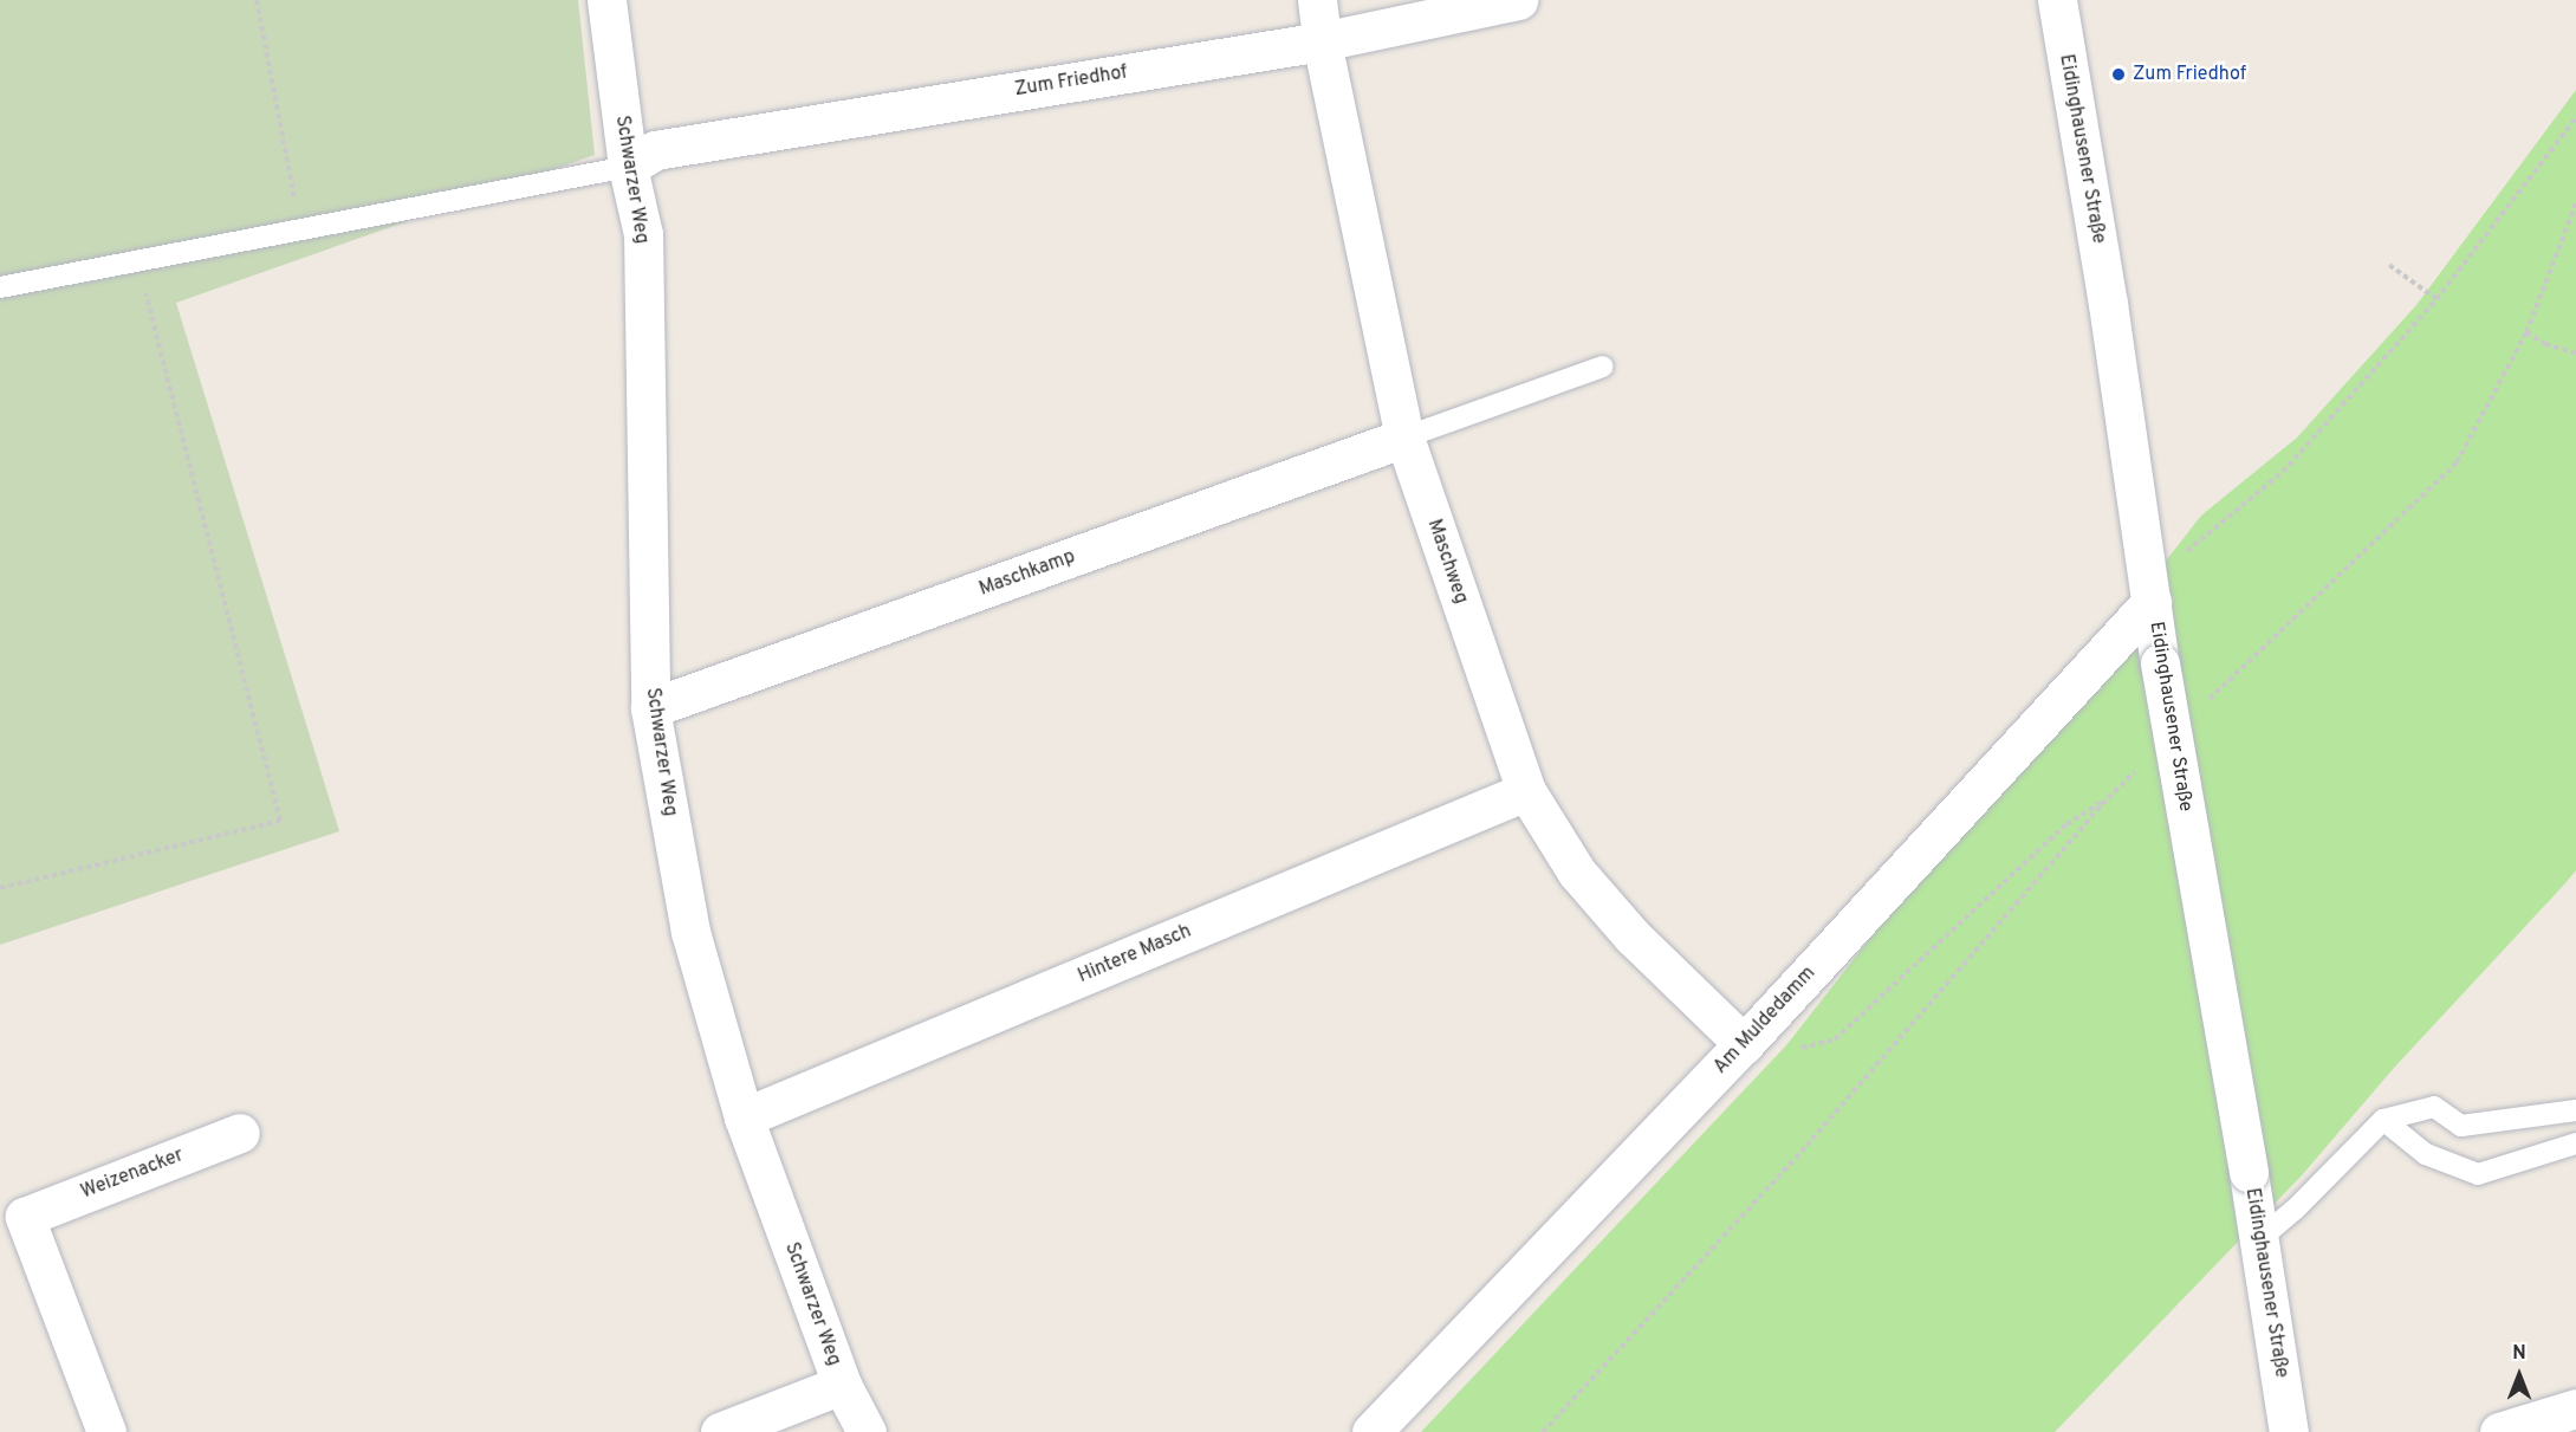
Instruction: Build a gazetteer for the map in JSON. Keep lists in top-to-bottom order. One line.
{"streets":{"street":["Zum Friedhof","Eidinghausener Straße","Schwarzer Weg","Maschweg","Maschkamp","Hintere Masch","Am Muldedamm","Weizenacker"]},"crossings":[["Zum Friedhof","Schwarzer Weg"],["Zum Friedhof","Maschweg"],["Eidinghausener Straße","Am Muldedamm"],["Schwarzer Weg","Maschkamp"],["Schwarzer Weg","Hintere Masch"],["Maschweg","Maschkamp"],["Maschweg","Hintere Masch"],["Maschweg","Am Muldedamm"]],"places":["Zum Friedhof"],"north":"top"}
